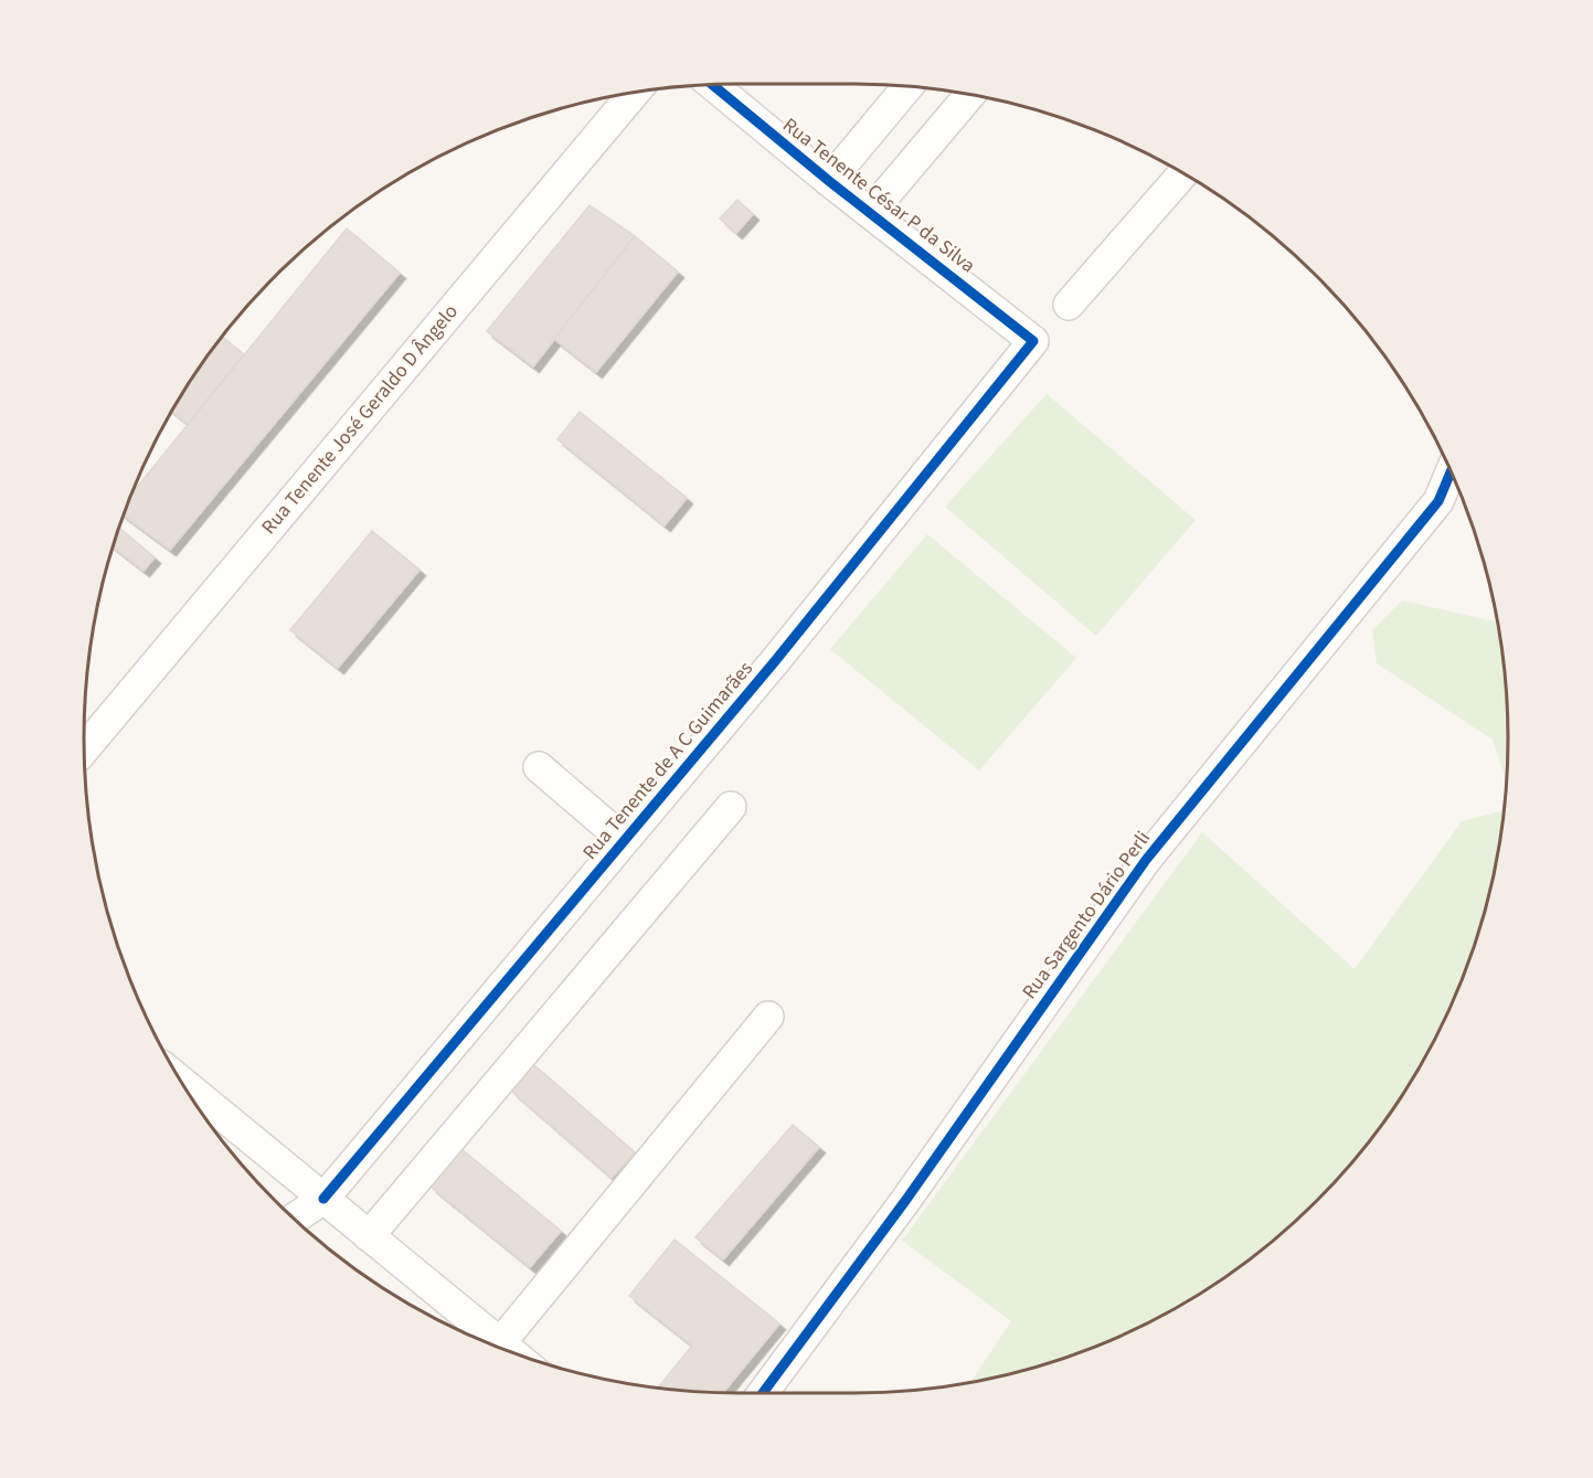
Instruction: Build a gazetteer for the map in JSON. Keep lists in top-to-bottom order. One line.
{"streets":{"street":["Rua Tenente César P da Silva","Rua Tenente José Geraldo D Ângelo","Rua Tenente de A C Guimarães","Rua Sargento Dário Perli"]},"crossings":[["Rua Tenente César P da Silva","Rua Tenente de A C Guimarães"]]}
